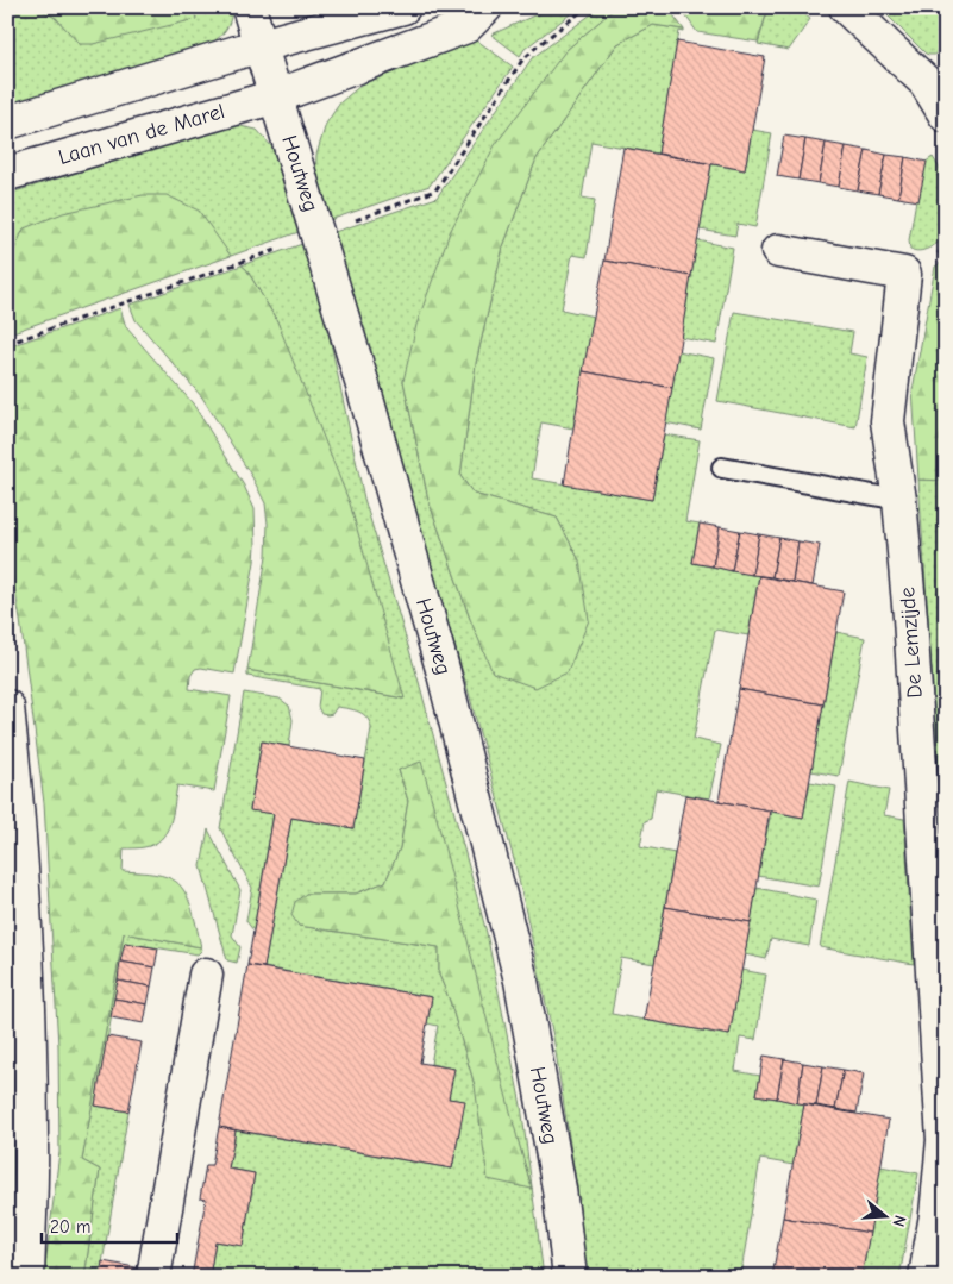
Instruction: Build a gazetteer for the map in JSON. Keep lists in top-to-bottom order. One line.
{"streets":{"street":["Laan van de Marel","Houtweg","De Lemzijde"]},"crossings":[["Laan van de Marel","Houtweg"]],"scale_bar":"20 m","north":"right"}
